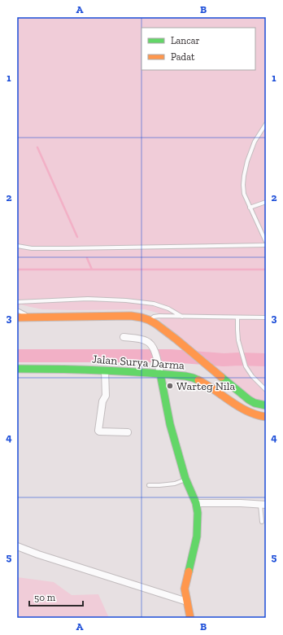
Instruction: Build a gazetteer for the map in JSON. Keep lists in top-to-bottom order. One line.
{"streets":{"main road":["Jalan Surya Darma"]},"places":["Warteg Nila"],"legend":["Lancar","Padat"],"scale_bar":"50 m","grid":{"columns":["A","B"],"rows":["1","2","3","4","5"]}}
